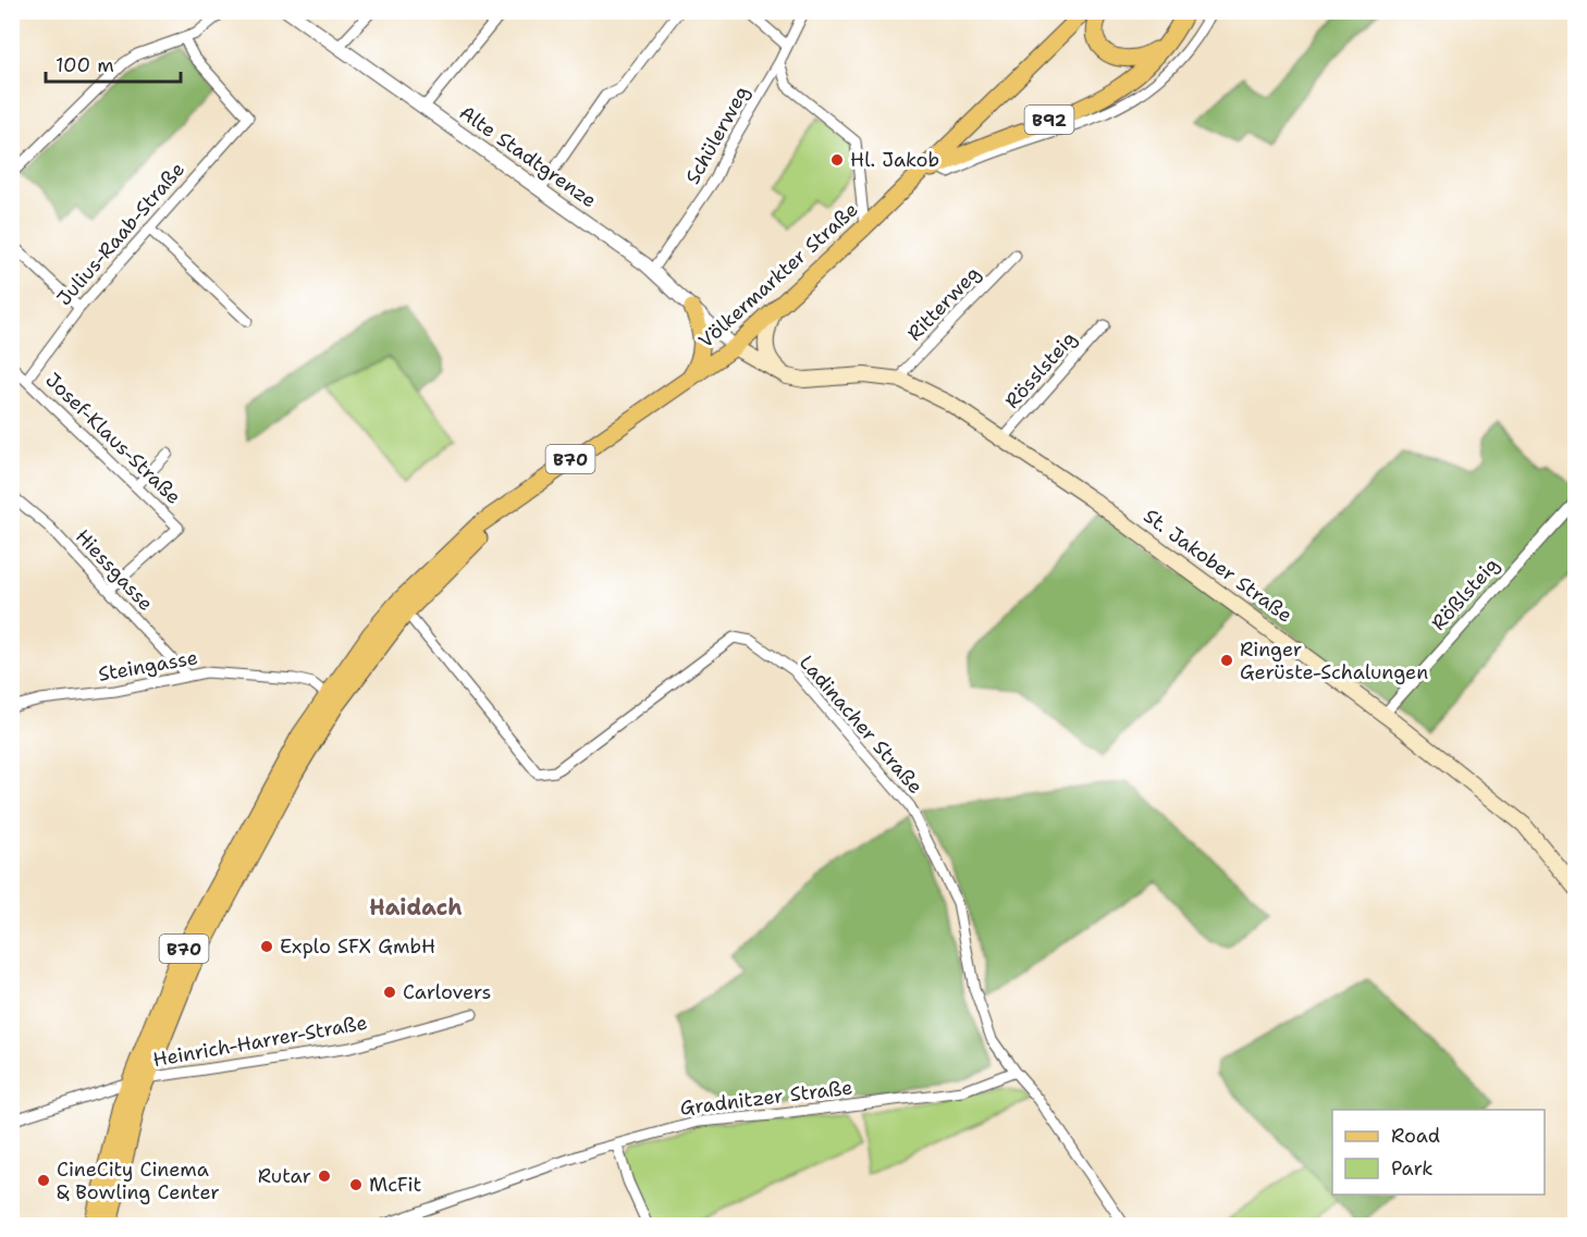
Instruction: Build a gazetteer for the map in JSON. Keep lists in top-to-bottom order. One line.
{"streets":{"main road":["B92","Völkermarkter Straße","B70","St. Jakober Straße"],"street":["Schülerweg","Alte Stadtgrenze","Julius-Raab-Straße","Ritterweg","Rösslsteig","Josef-Klaus-Straße","Hiessgasse","Rößlsteig","Steingasse","Ladinacher Straße","Heinrich-Harrer-Straße","Gradnitzer Straße"]},"crossings":[["B92","Völkermarkter Straße"],["B92","B70"],["Schülerweg","Alte Stadtgrenze"],["Alte Stadtgrenze","Völkermarkter Straße"],["Alte Stadtgrenze","St. Jakober Straße"],["Julius-Raab-Straße","Josef-Klaus-Straße"],["Völkermarkter Straße","B70"],["Völkermarkter Straße","St. Jakober Straße"],["Völkermarkter Straße","Steingasse"],["Völkermarkter Straße","Ladinacher Straße"],["Völkermarkter Straße","Heinrich-Harrer-Straße"],["Ritterweg","St. Jakober Straße"],["Rösslsteig","St. Jakober Straße"],["Josef-Klaus-Straße","Hiessgasse"],["St. Jakober Straße","Rößlsteig"],["Hiessgasse","Steingasse"],["Ladinacher Straße","Gradnitzer Straße"]],"districts":["Haidach"],"places":["Hl. Jakob","Ringer Gerüste-Schalungen","Explo SFX GmbH","Carlovers","Rutar","CineCity Cinema & Bowling Center","McFit"],"legend":["Road","Park"],"scale_bar":"100 m"}
